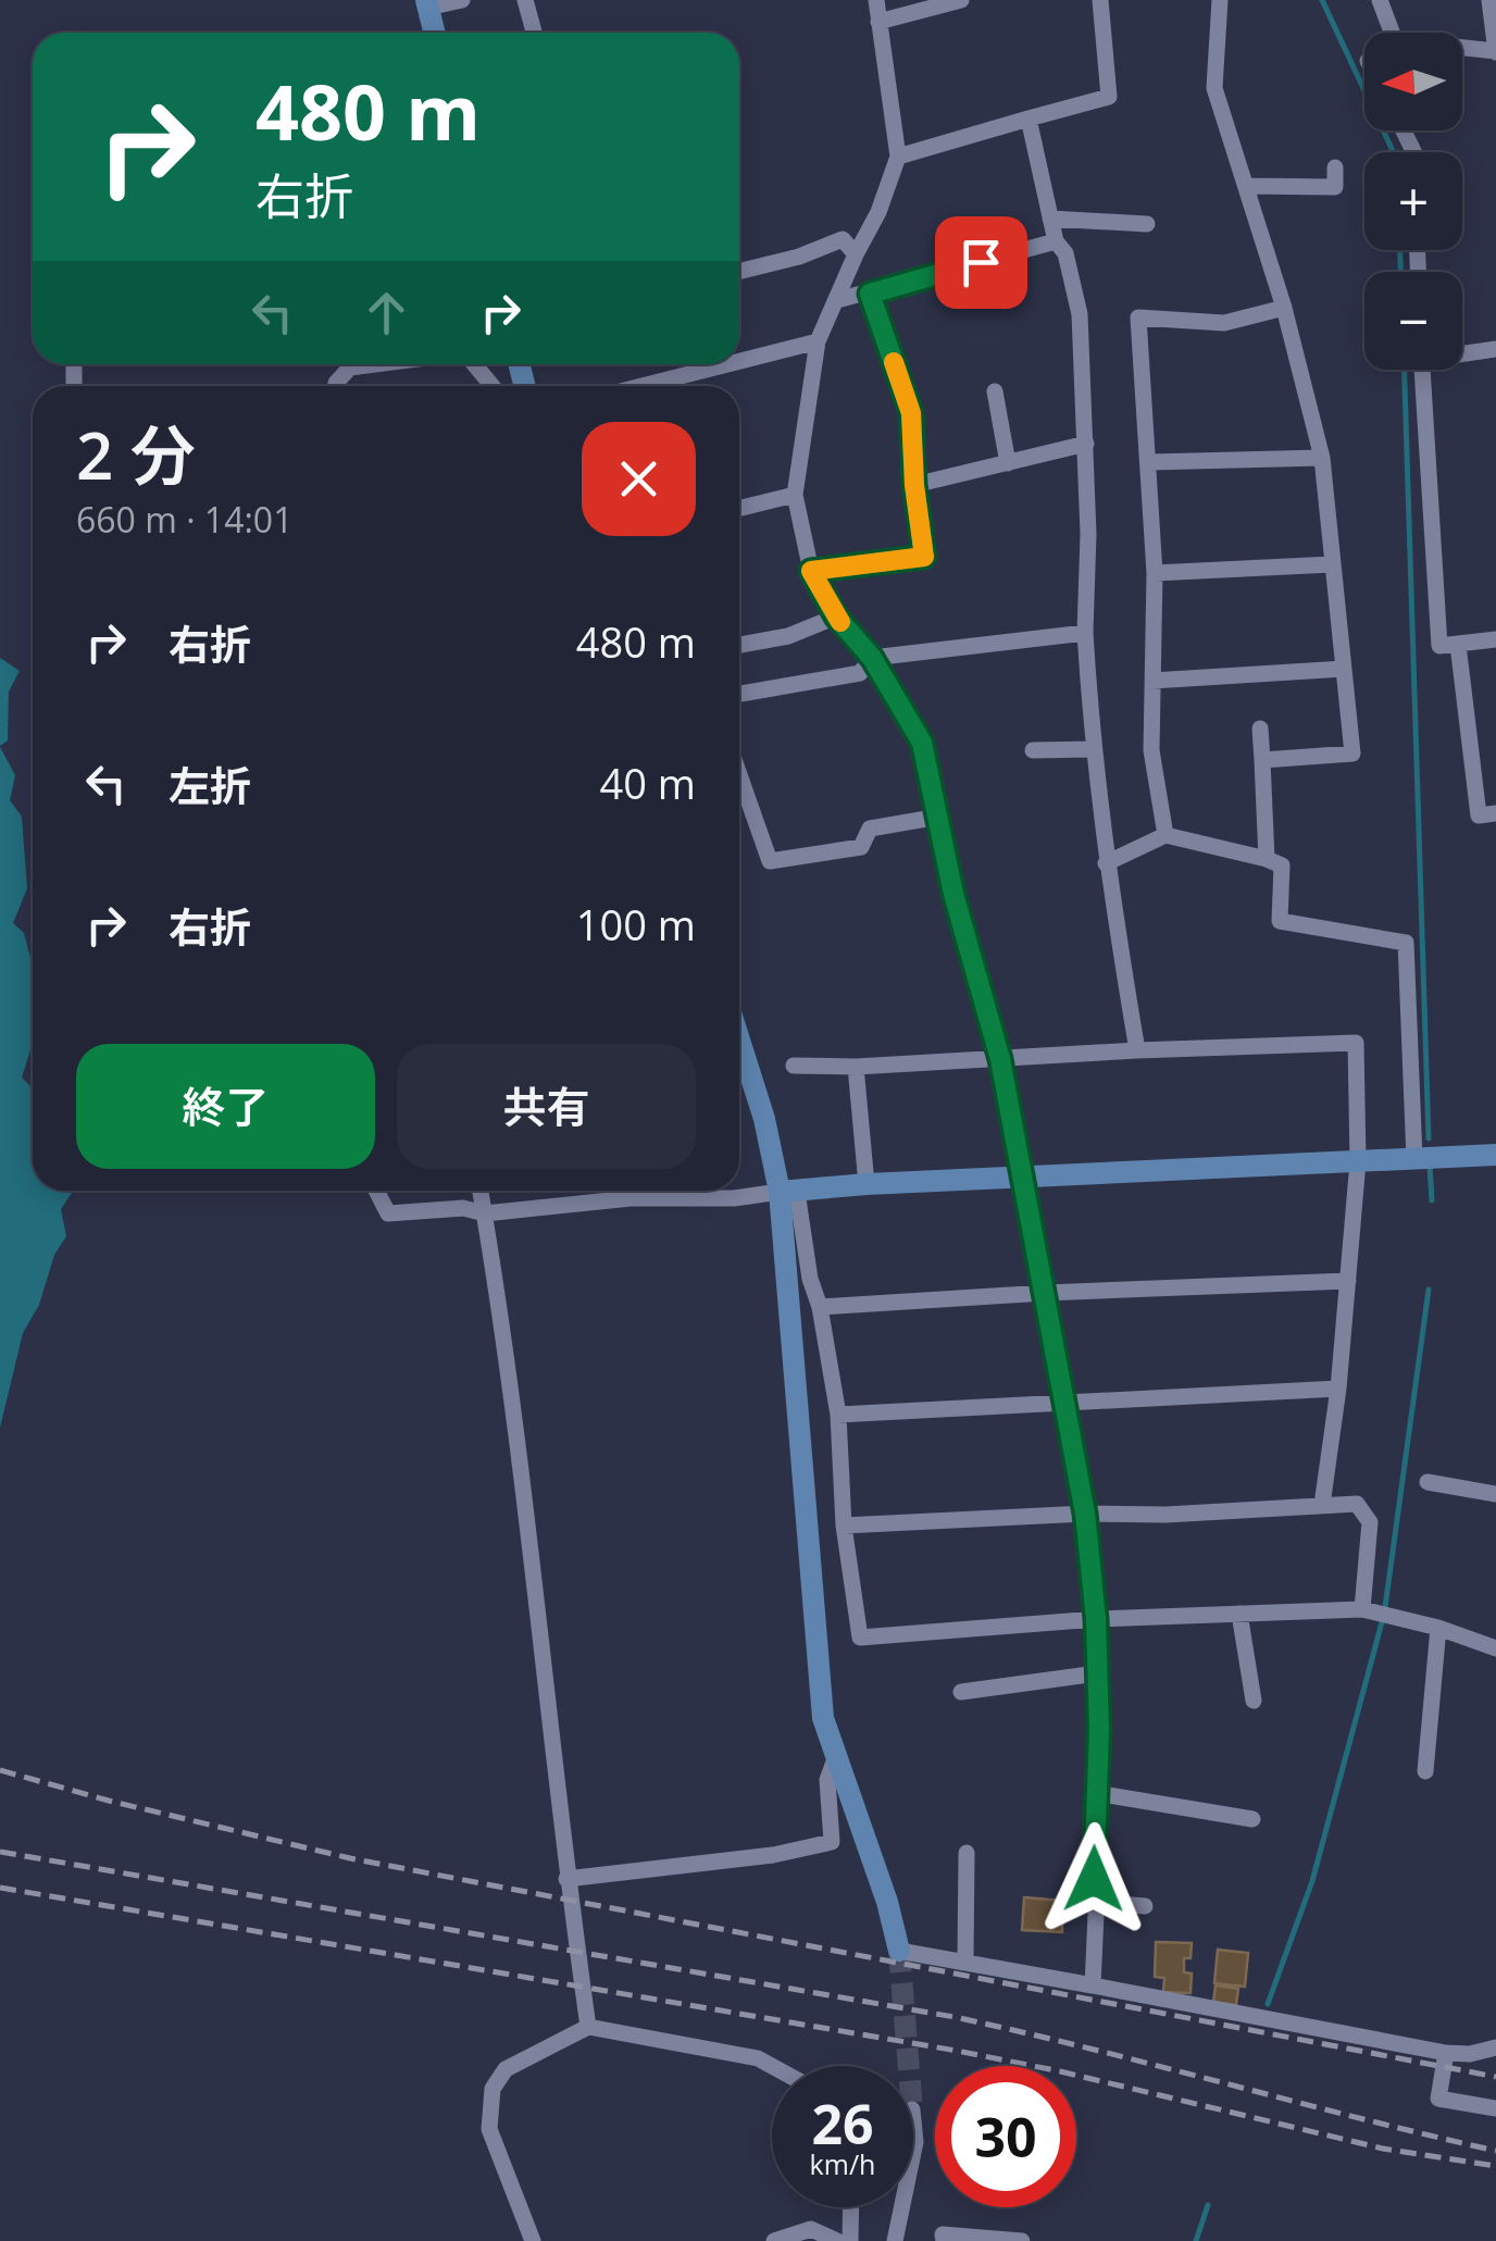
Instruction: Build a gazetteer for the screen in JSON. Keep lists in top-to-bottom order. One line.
{"north":"left","page":{"map_buttons":["+","−"],"turn":["480 m","右折"],"heading":["2 分","660 m · 14:01"],"list":[{"name":"右折","value":"480 m"},{"name":"左折","value":"40 m"},{"name":"右折","value":"100 m"}],"buttons":["終了","共有"],"speed":"26 km/h","limit":"30"}}
